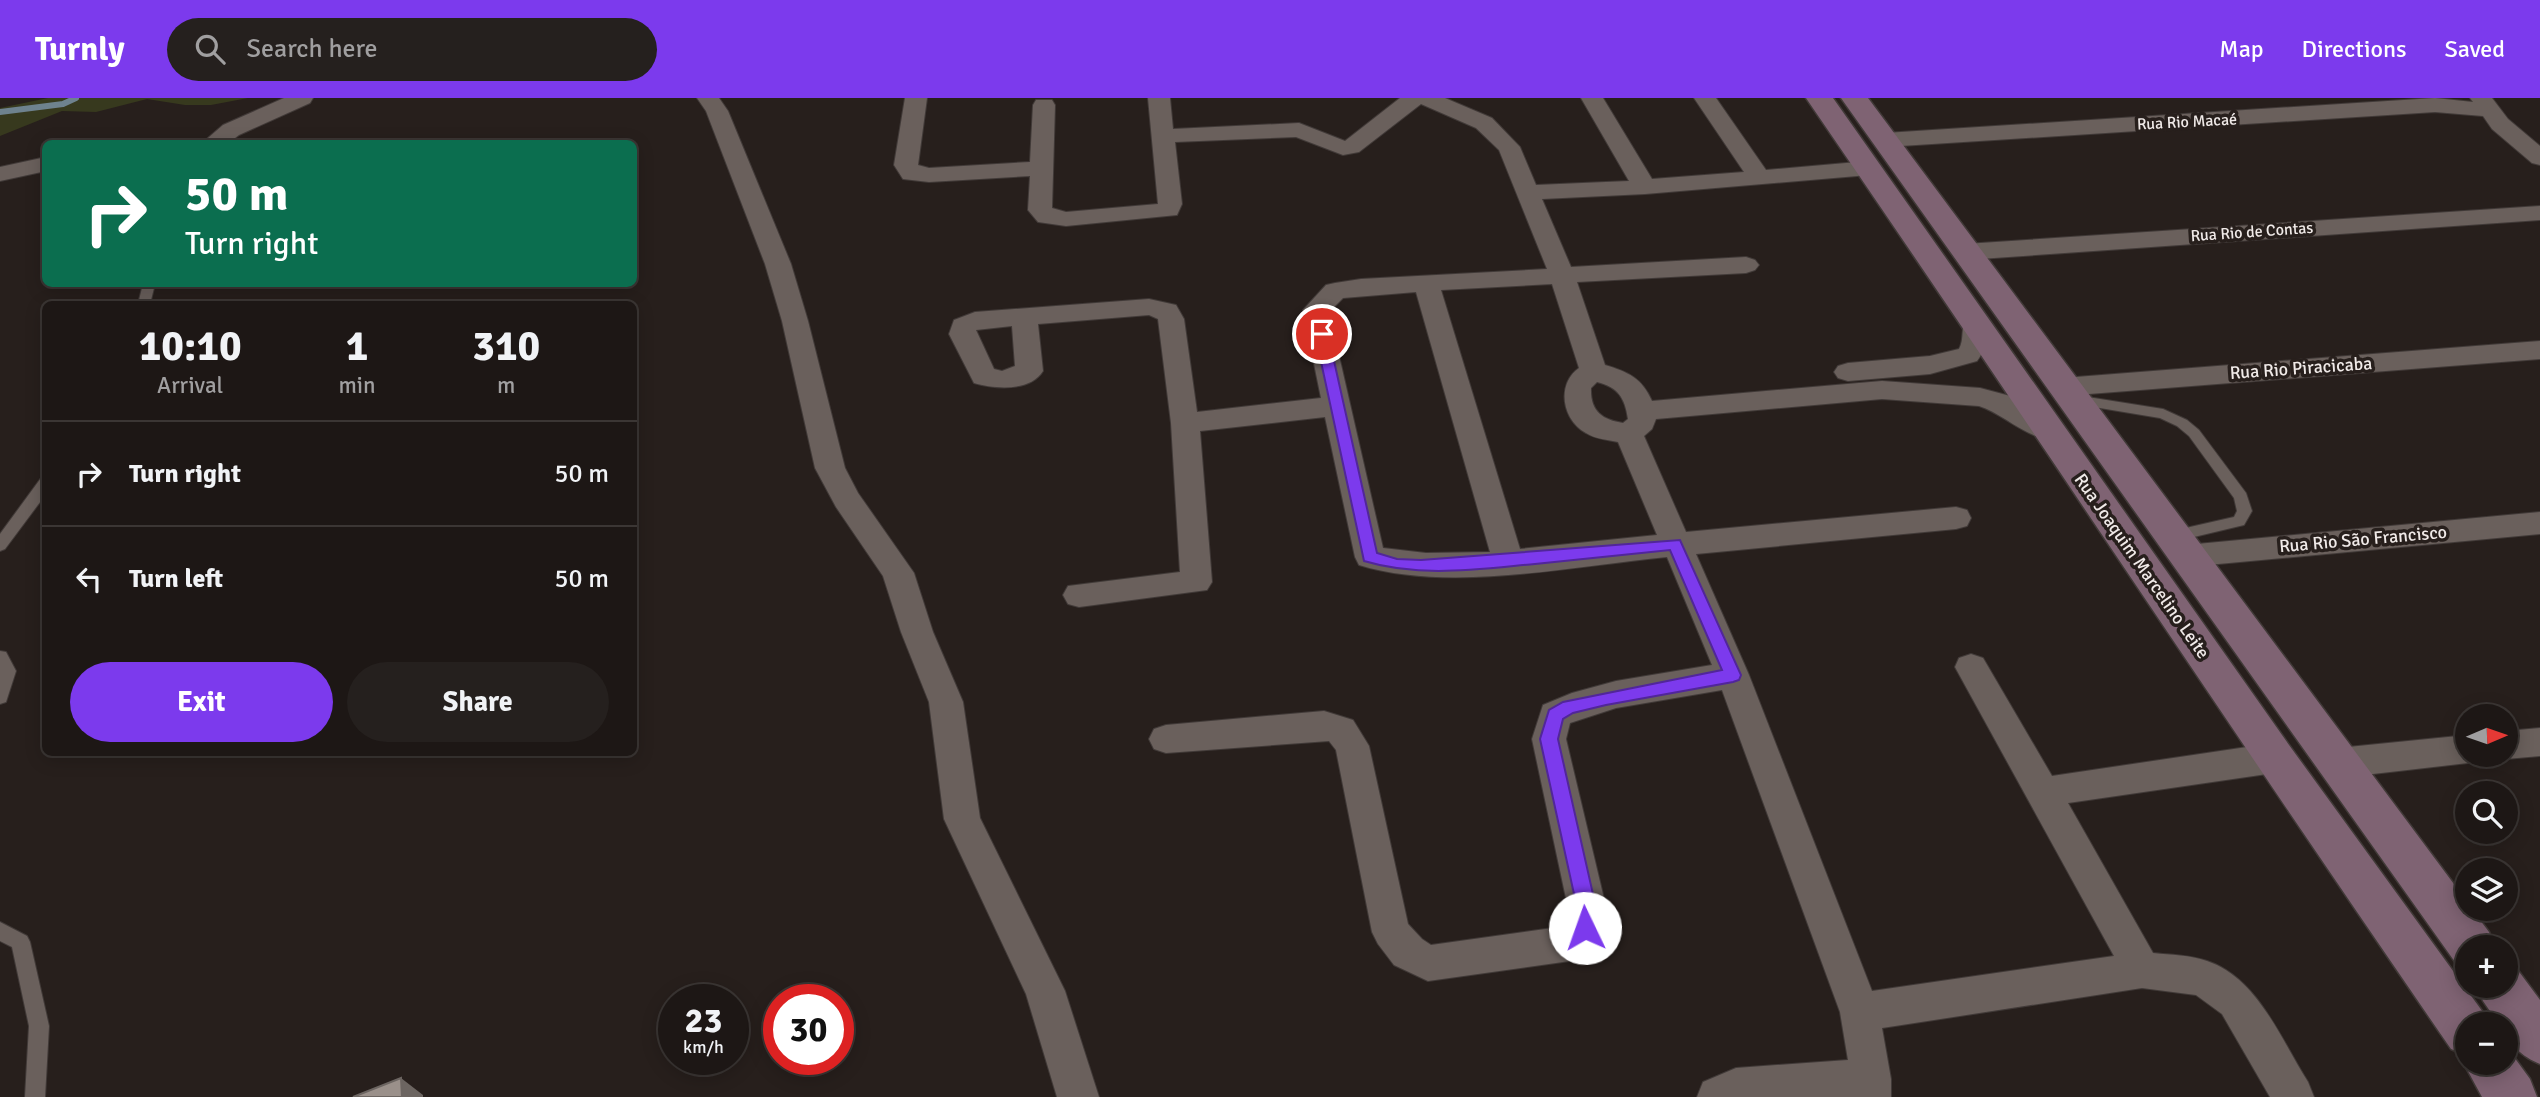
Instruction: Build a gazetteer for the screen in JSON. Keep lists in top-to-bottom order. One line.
{"streets":{"main road":["Rua Joaquim Marcelino Leite"],"street":["Rua Rio Macaé","Rua Rio de Contas","Rua Rio Piracicaba","Rua Rio São Francisco"]},"crossings":[["Rua Rio Macaé","Rua Joaquim Marcelino Leite"],["Rua Rio de Contas","Rua Joaquim Marcelino Leite"],["Rua Rio Piracicaba","Rua Joaquim Marcelino Leite"],["Rua Rio São Francisco","Rua Joaquim Marcelino Leite"]],"north":"right","page":{"header":"Turnly","search":"Search here","nav":["Map","Directions","Saved"],"turn":["50 m","Turn right"],"eta":["10:10","Arrival","1","min","310","m"],"list":[{"name":"Turn right","value":"50 m"},{"name":"Turn left","value":"50 m"}],"buttons":["Exit","Share"],"map_buttons":["+","−"],"speed":"23 km/h","limit":"30"}}
